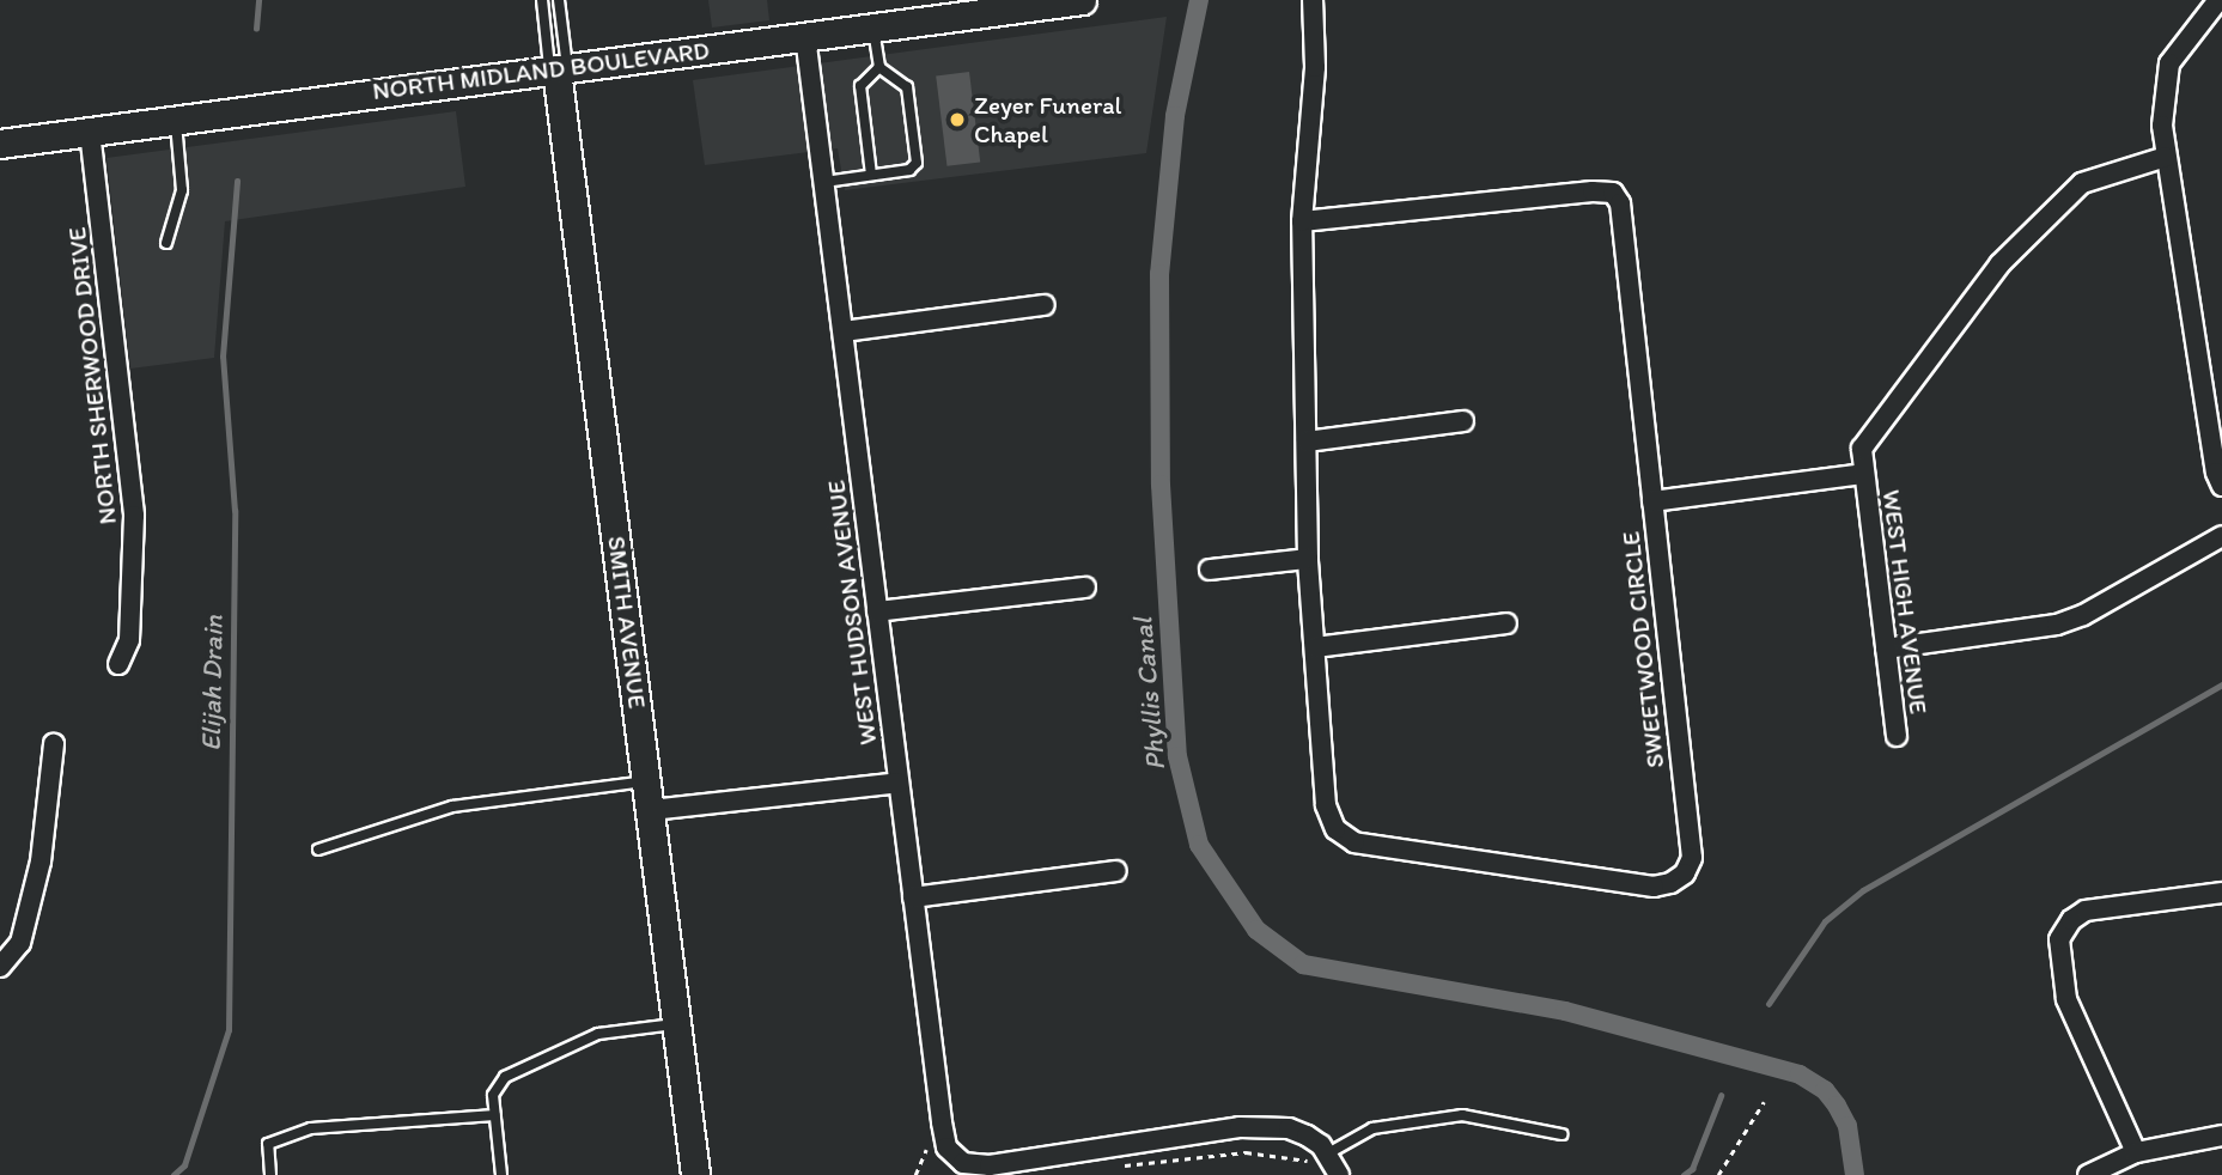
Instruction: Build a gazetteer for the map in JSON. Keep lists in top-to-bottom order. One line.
{"streets":{"street":["NORTH MIDLAND BOULEVARD","NORTH SHERWOOD DRIVE","WEST HIGH AVENUE","WEST HUDSON AVENUE","SMITH AVENUE","SWEETWOOD CIRCLE"]},"crossings":[["NORTH MIDLAND BOULEVARD","NORTH SHERWOOD DRIVE"],["NORTH MIDLAND BOULEVARD","WEST HUDSON AVENUE"],["NORTH MIDLAND BOULEVARD","SMITH AVENUE"]],"water":["Elijah Drain","Phyllis Canal"],"places":["Zeyer Funeral Chapel"]}
